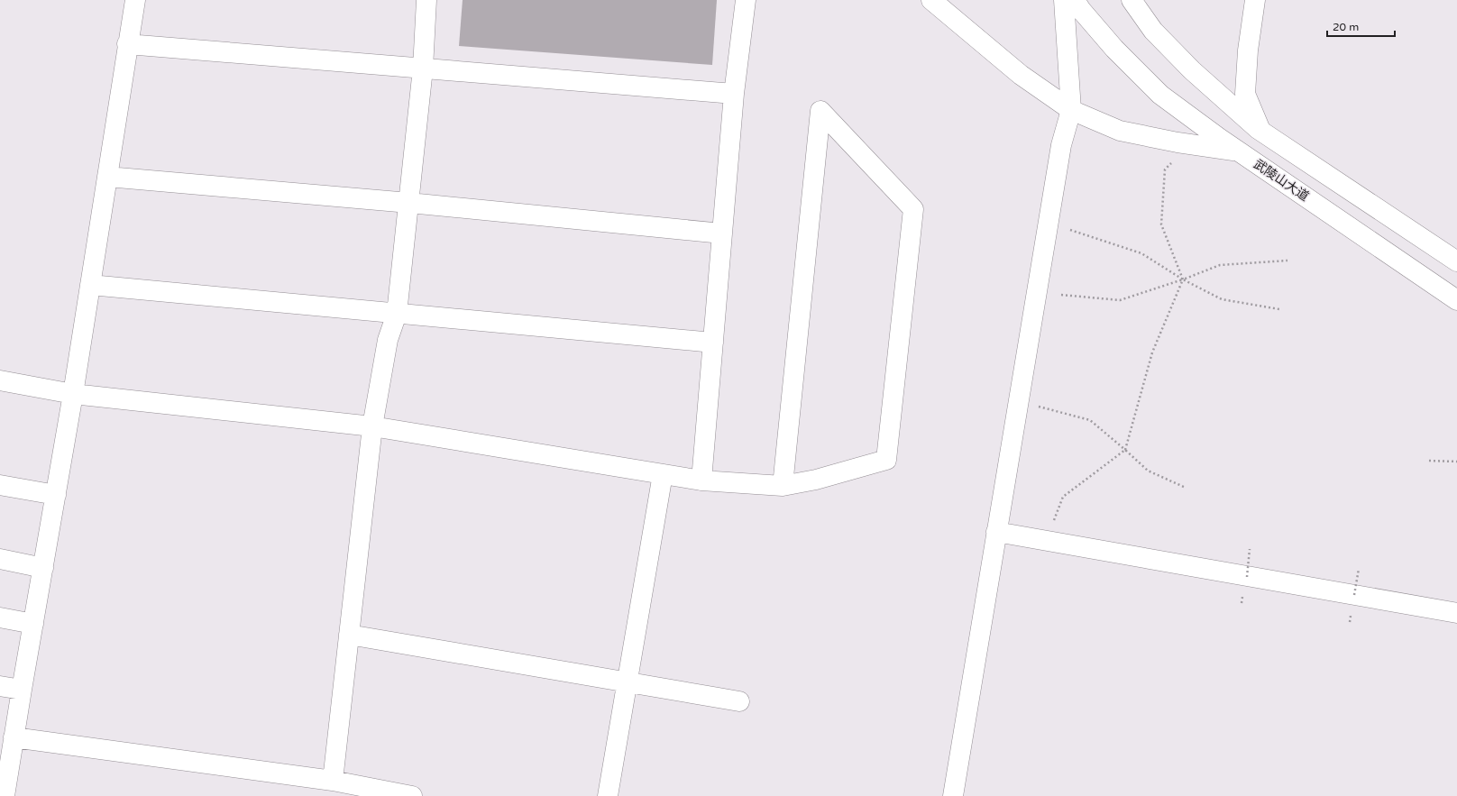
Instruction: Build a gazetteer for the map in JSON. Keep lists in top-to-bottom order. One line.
{"streets":{"street":["武陵山大道"]},"scale_bar":"20 m"}
